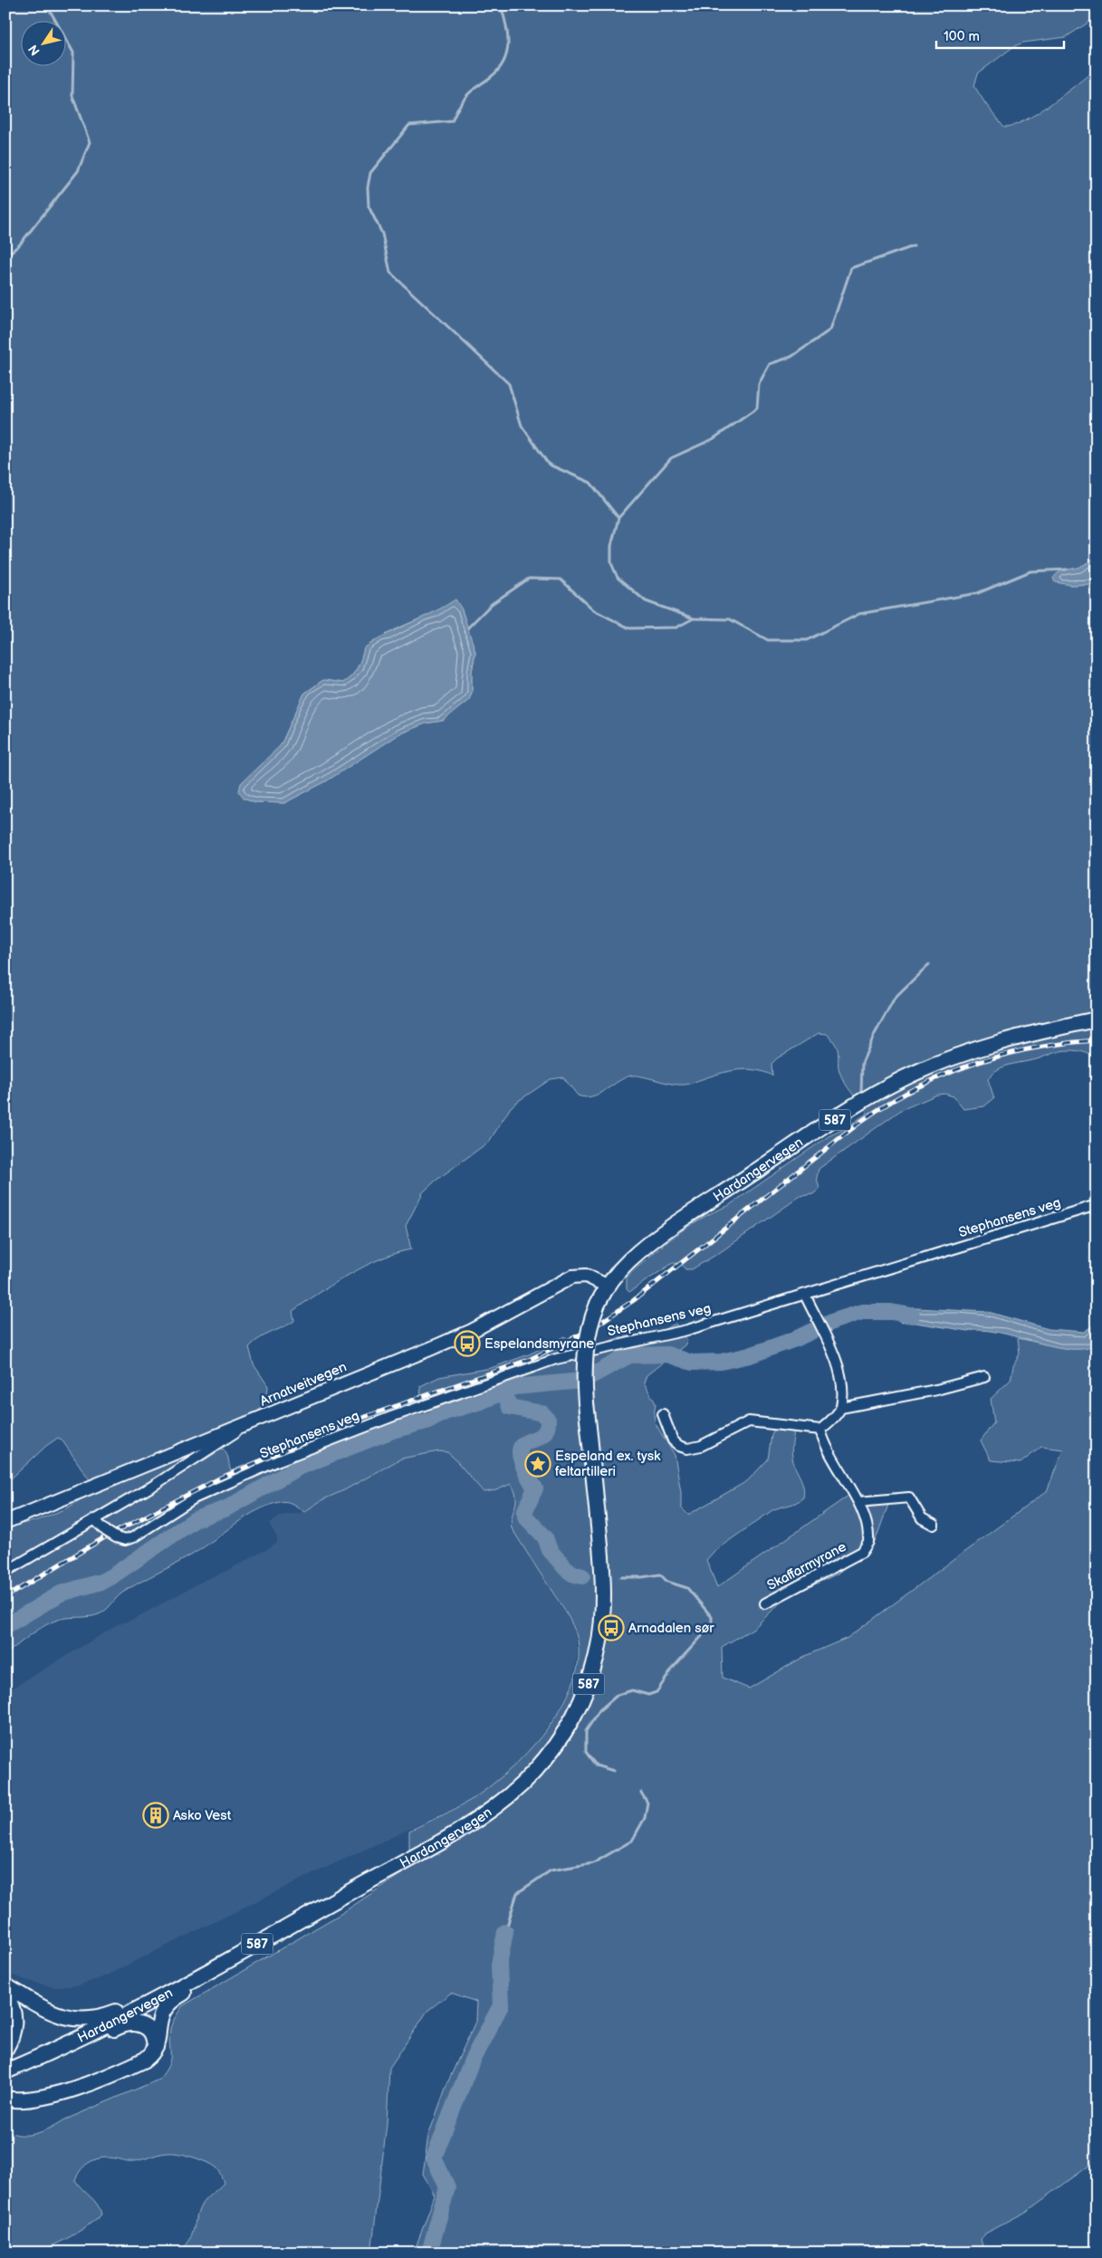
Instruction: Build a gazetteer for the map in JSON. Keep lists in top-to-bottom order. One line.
{"streets":{"main road":["587","Hardangervegen","Arnatveitvegen"],"street":["Stephansens veg","Skaffarmyrane"]},"crossings":[["587","Hardangervegen"],["Hardangervegen","Arnatveitvegen"]],"places":{"bus stop":["Espelandsmyrane","Arnadalen sør"],"place":["Espeland ex. tysk feltartilleri"],"building":["Asko Vest"]},"scale_bar":"100 m","north":"bottom left"}
